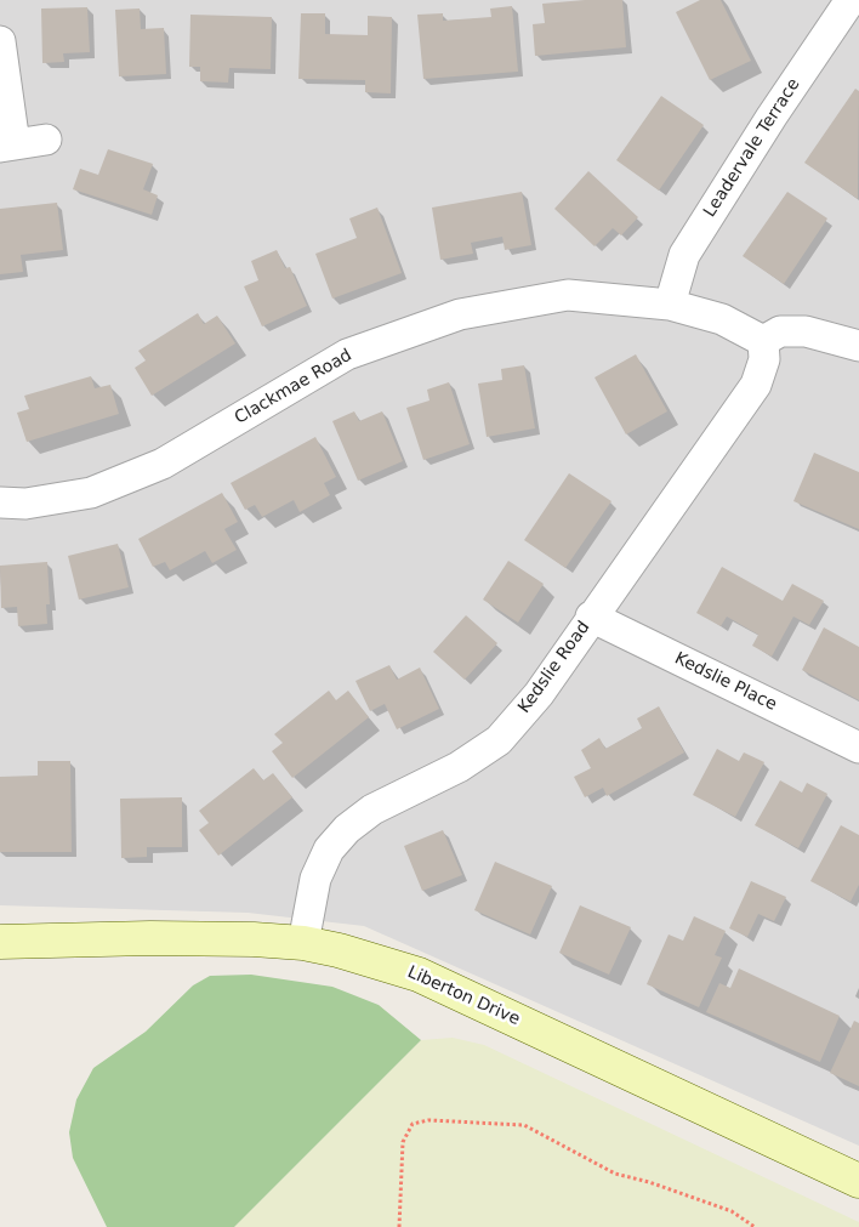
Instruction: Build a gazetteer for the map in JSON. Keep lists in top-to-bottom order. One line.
{"streets":{"street":["Leadervale Terrace","Clackmae Road","Kedslie Road","Kedslie Place","Liberton Drive"]},"crossings":[["Leadervale Terrace","Clackmae Road"],["Kedslie Road","Kedslie Place"],["Kedslie Road","Liberton Drive"]]}
